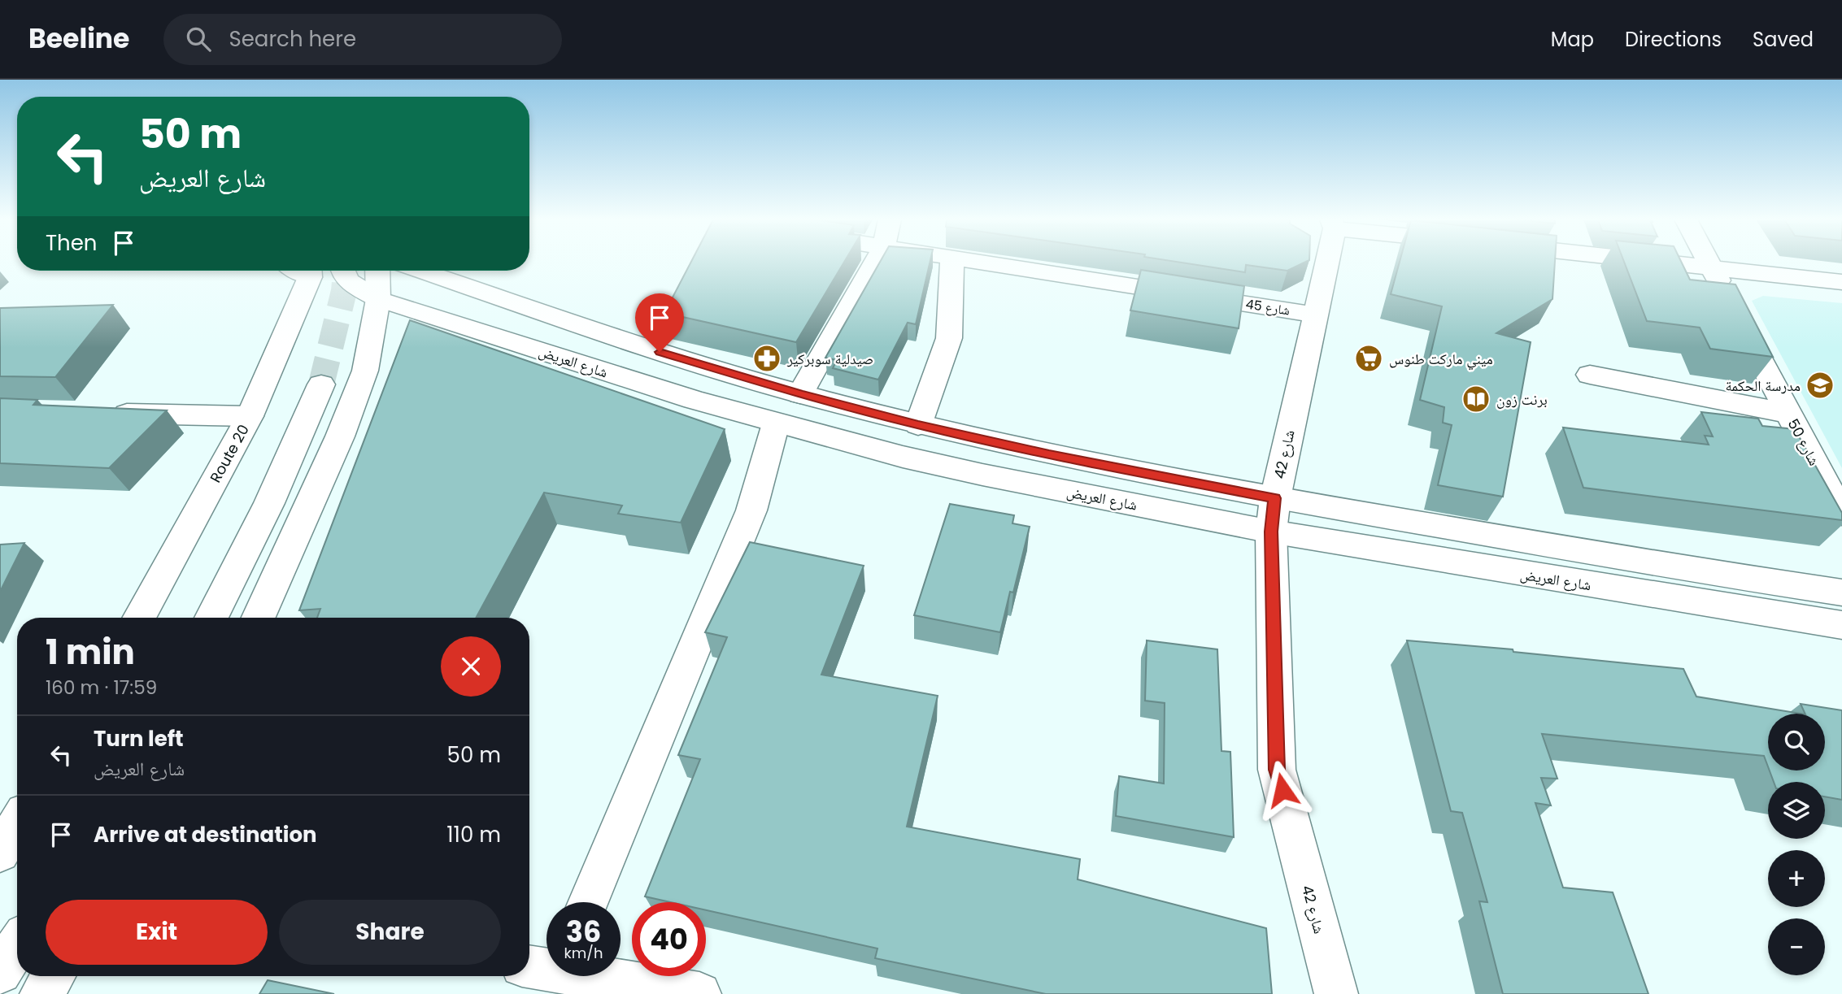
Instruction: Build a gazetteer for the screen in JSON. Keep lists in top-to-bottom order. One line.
{"streets":{"main road":["شارع 45","شارع العريض","شارع 50","Route 20","شارع 42"]},"crossings":[["شارع 45","شارع 42"],["شارع العريض","شارع 42"]],"places":{"pharmacy":["صيدلية سوبركير"],"supermarket":["ميني ماركت طنوس"],"school or university":["مدرسة الحكمة"],"library":["برنت زون"]},"page":{"header":"Beeline","search":"Search here","nav":["Map","Directions","Saved"],"turn":["50 m","شارع العريض"],"then":"Then","heading":["1 min","160 m · 17:59"],"map_buttons":["+","−"],"list":[{"name":"Turn left","note":"شارع العريض","value":"50 m"},{"name":"Arrive at destination","value":"110 m"}],"buttons":["Exit","Share"],"speed":"36 km/h","limit":"40"}}
